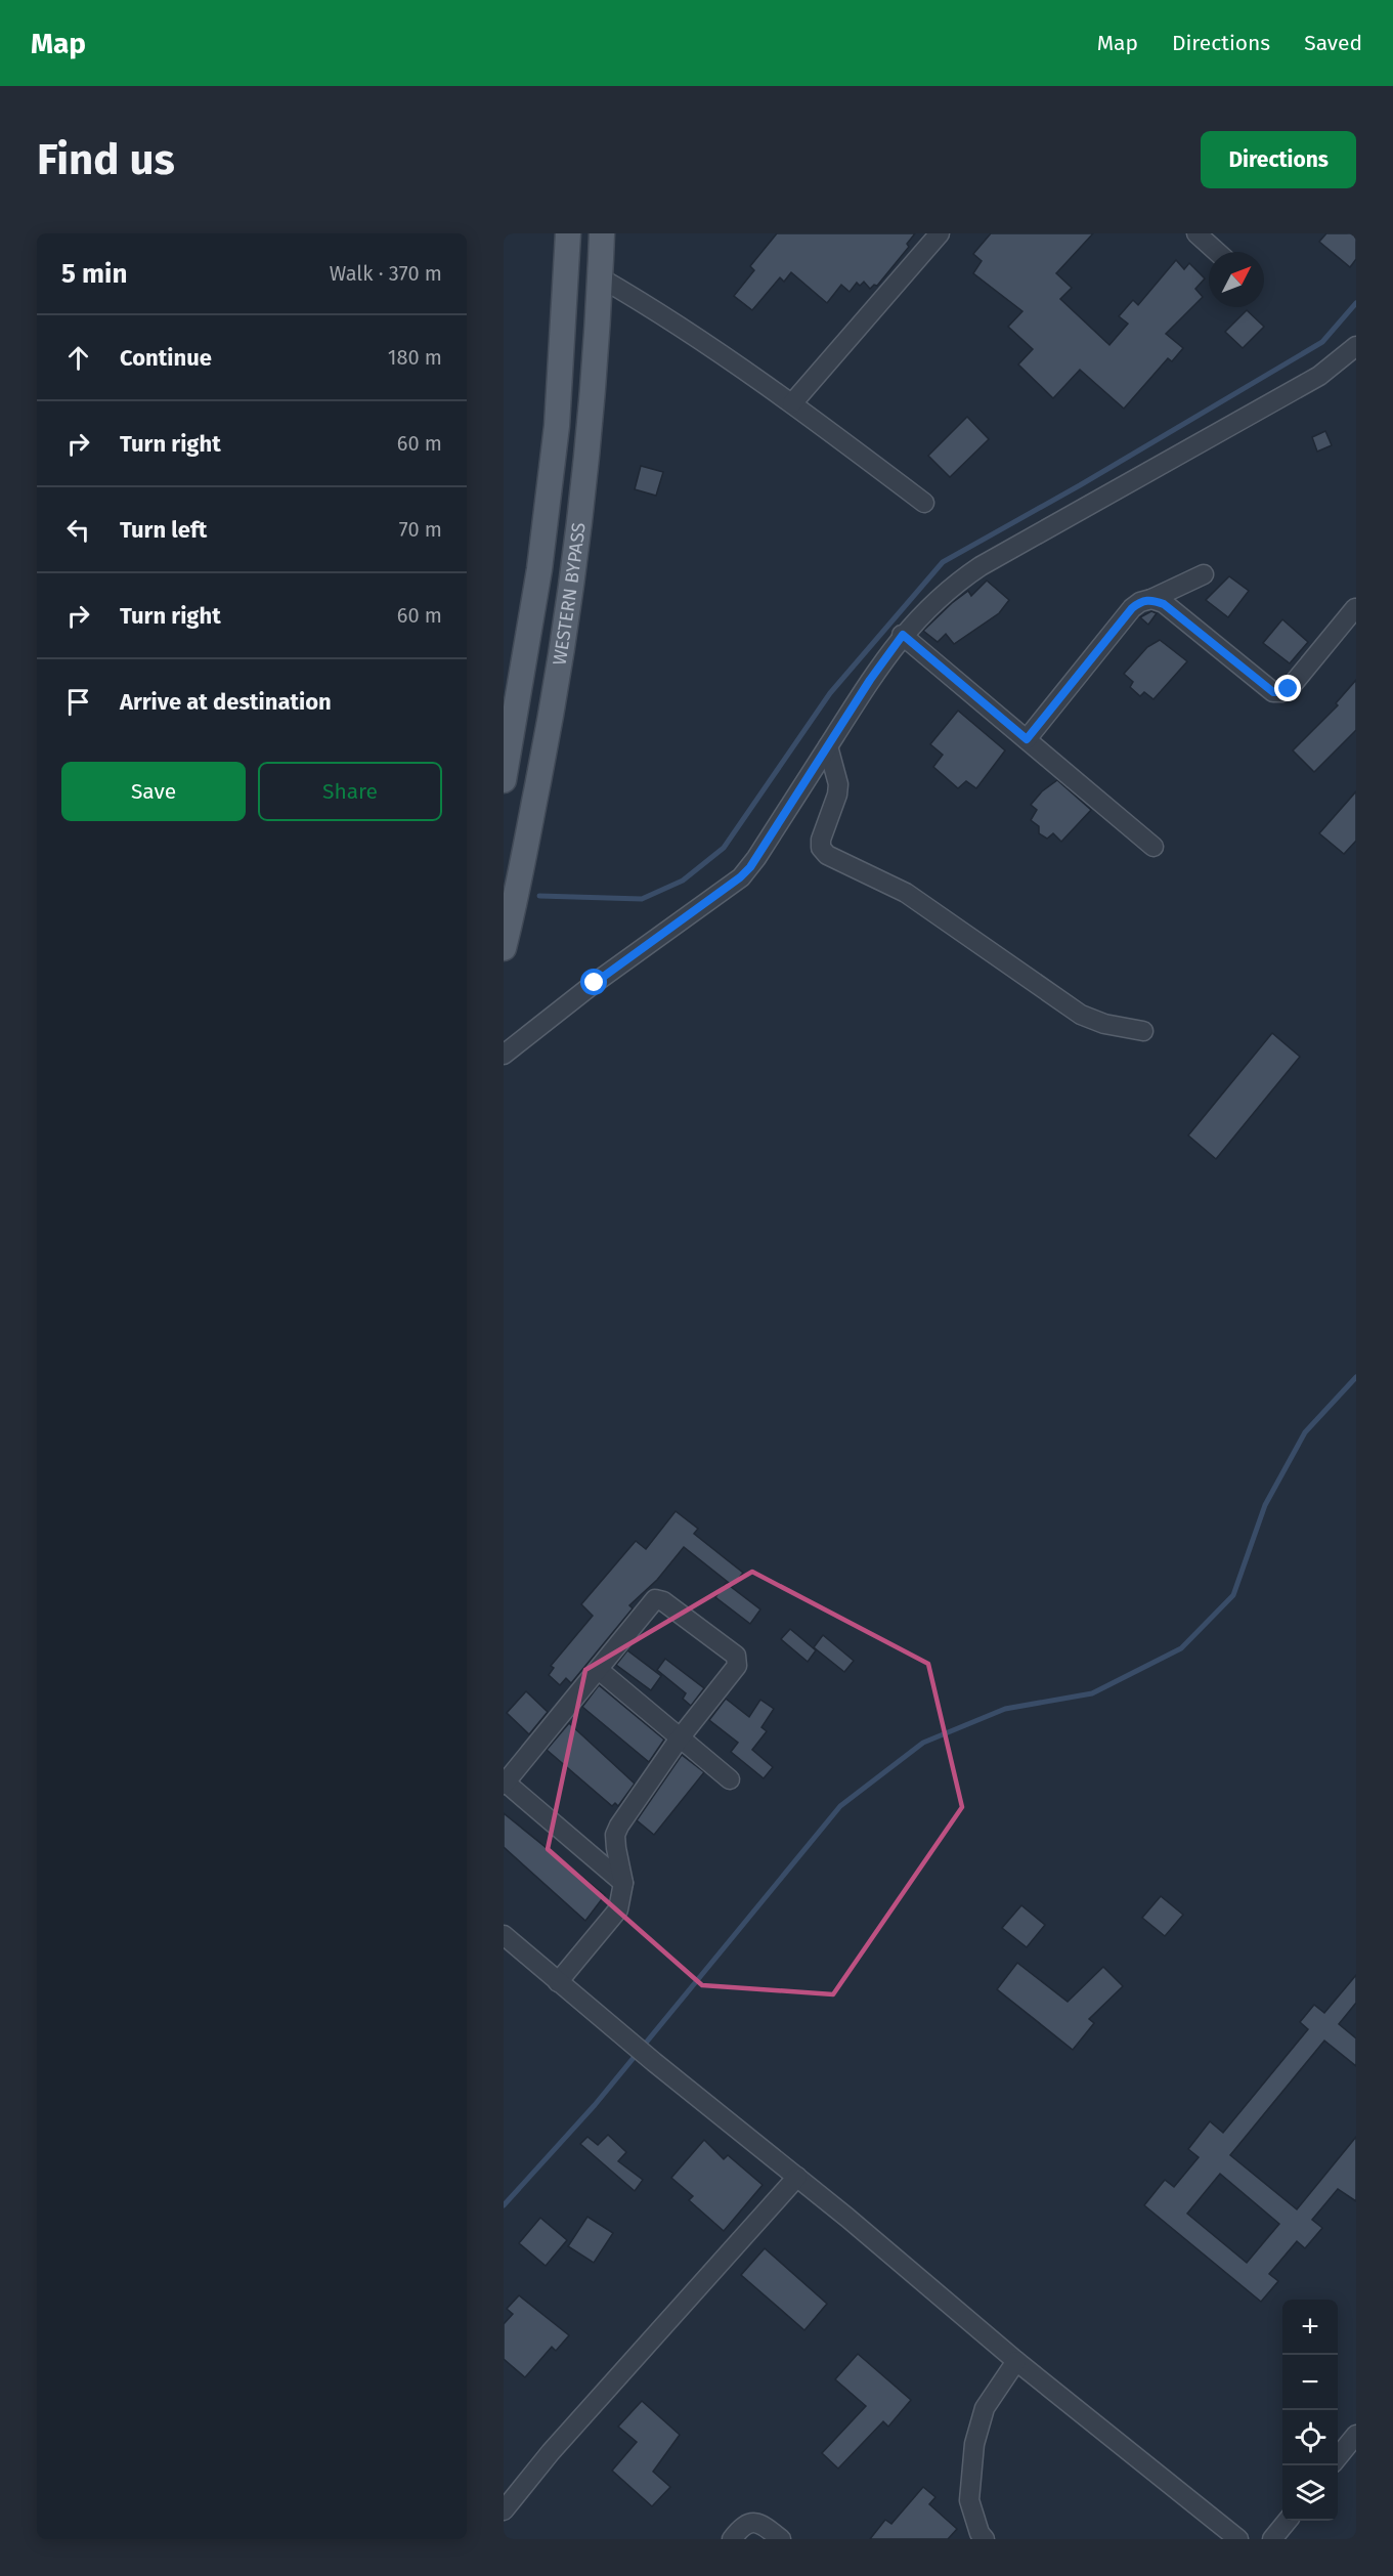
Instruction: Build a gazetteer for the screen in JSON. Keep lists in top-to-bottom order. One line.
{"streets":{"main road":["WESTERN BYPASS"]},"north":"top right","page":{"header":"Map","nav":["Map","Directions","Saved"],"buttons":["Directions",["Save","Share"]],"title":"Find us","heading":["5 min","Walk · 370 m"],"list":[["Continue","180 m"],["Turn right","60 m"],["Turn left","70 m"],["Turn right","60 m"],"Arrive at destination"],"map_buttons":["+","−"]}}
